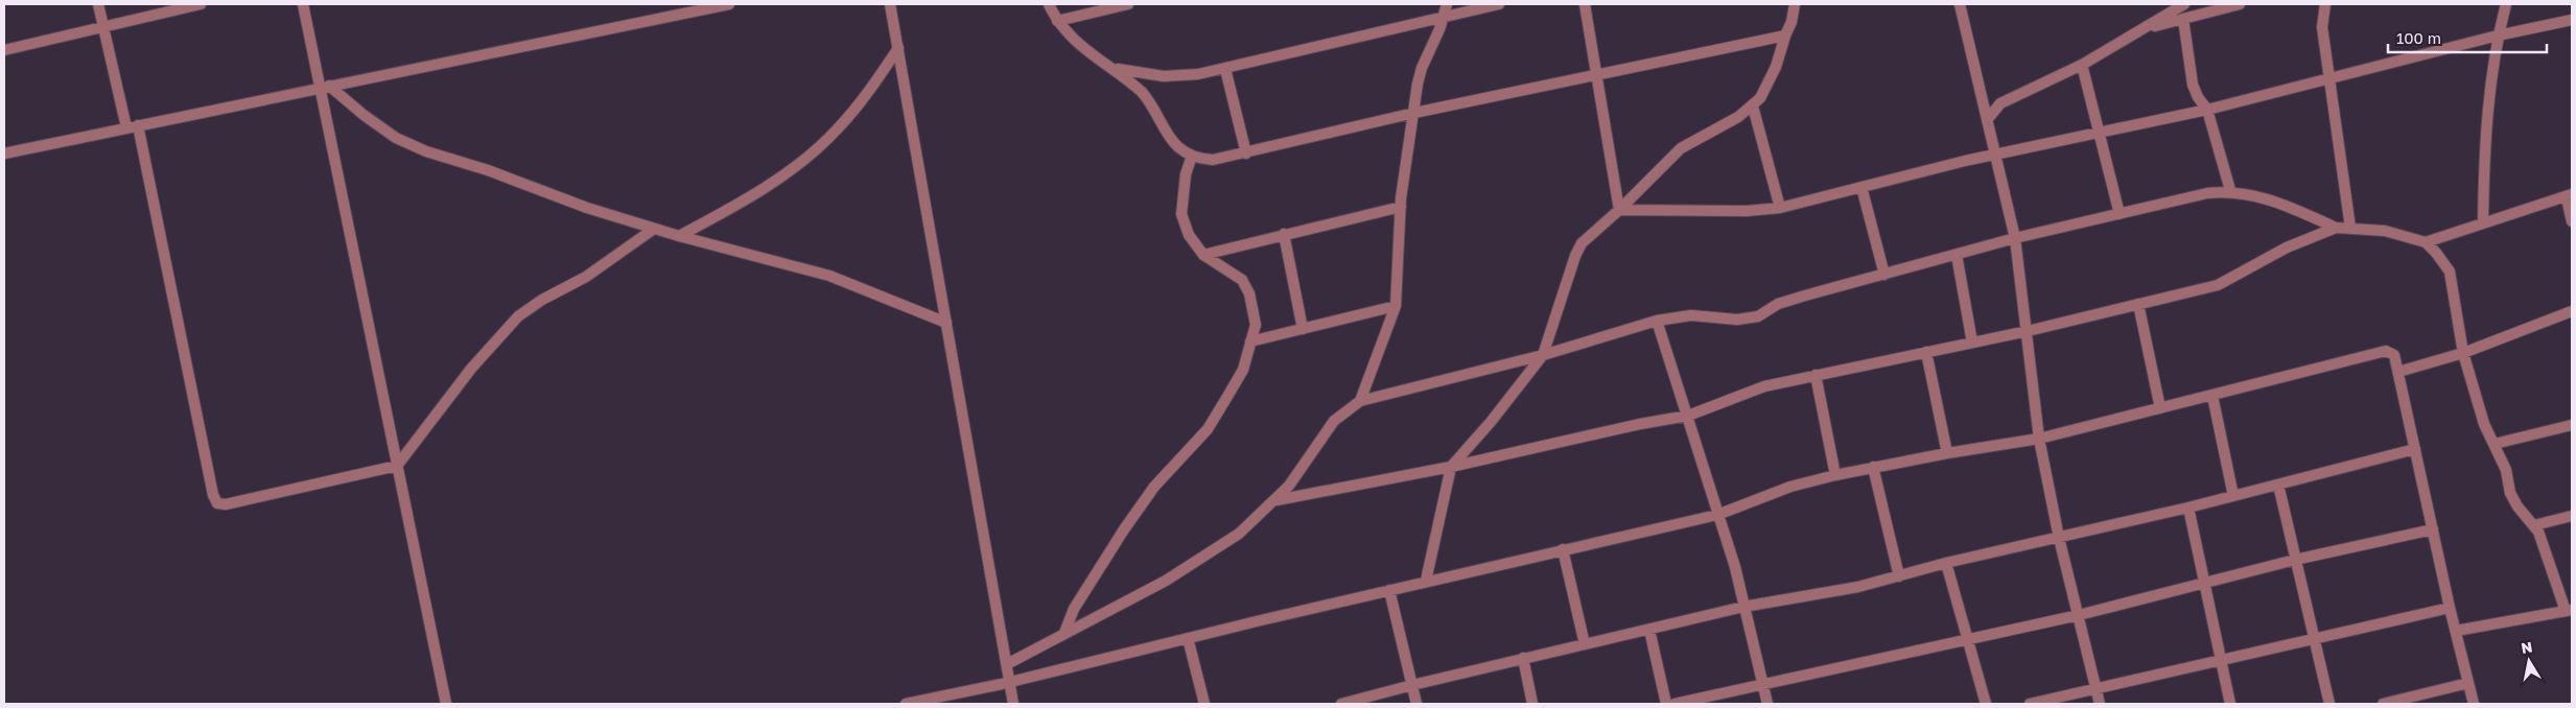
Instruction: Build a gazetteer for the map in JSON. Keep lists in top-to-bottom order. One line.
{"scale_bar":"100 m","north":"top"}
